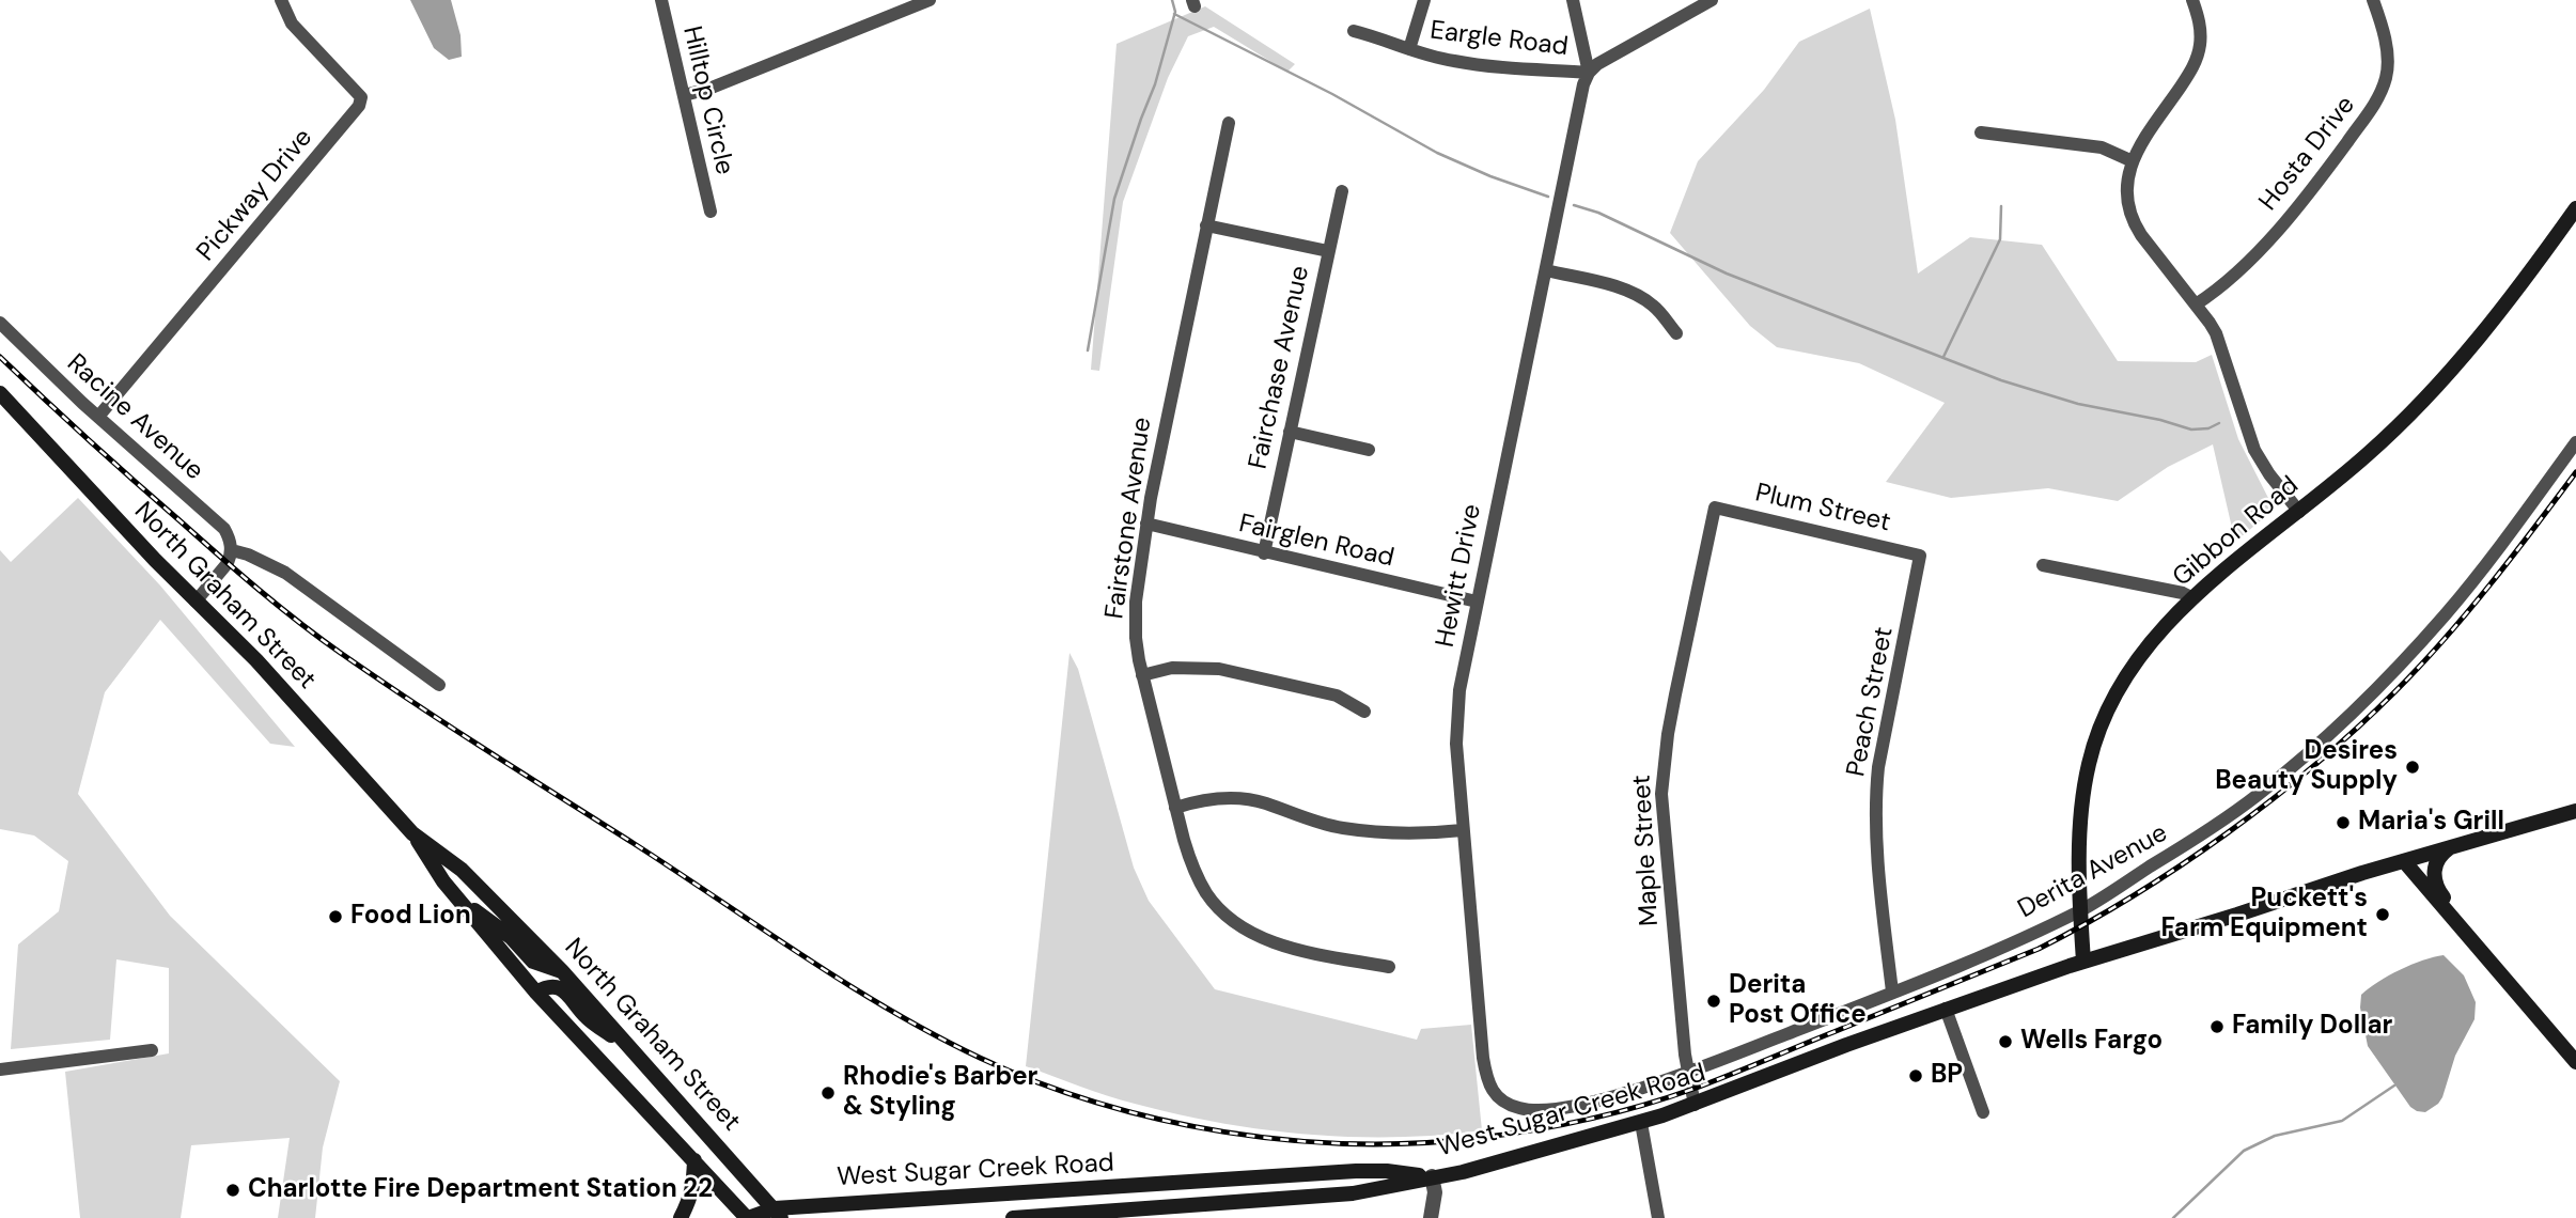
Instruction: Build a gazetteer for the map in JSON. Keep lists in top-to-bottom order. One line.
{"streets":{"main road":["Gibbon Road","North Graham Street","West Sugar Creek Road"],"street":["Eargle Road","Hilltop Circle","Hosta Drive","Pickway Drive","Fairchase Avenue","Racine Avenue","Plum Street","Fairstone Avenue","Fairglen Road","Hewitt Drive","Peach Street","Maple Street","Derita Avenue"]},"crossings":[["Eargle Road","Hewitt Drive"],["Pickway Drive","Racine Avenue"],["Fairchase Avenue","Fairglen Road"],["Plum Street","Peach Street"],["Plum Street","Maple Street"],["Fairstone Avenue","Fairglen Road"],["Gibbon Road","Derita Avenue"],["Gibbon Road","West Sugar Creek Road"],["Fairglen Road","Hewitt Drive"],["Hewitt Drive","Derita Avenue"],["North Graham Street","West Sugar Creek Road"],["Peach Street","Derita Avenue"],["Maple Street","Derita Avenue"],["Maple Street","West Sugar Creek Road"]],"places":["Desires Beauty Supply","Maria's Grill","Puckett's Farm Equipment","Food Lion","Derita Post Office","Family Dollar","Wells Fargo","BP","Rhodie's Barber & Styling","Charlotte Fire Department Station 22"]}
